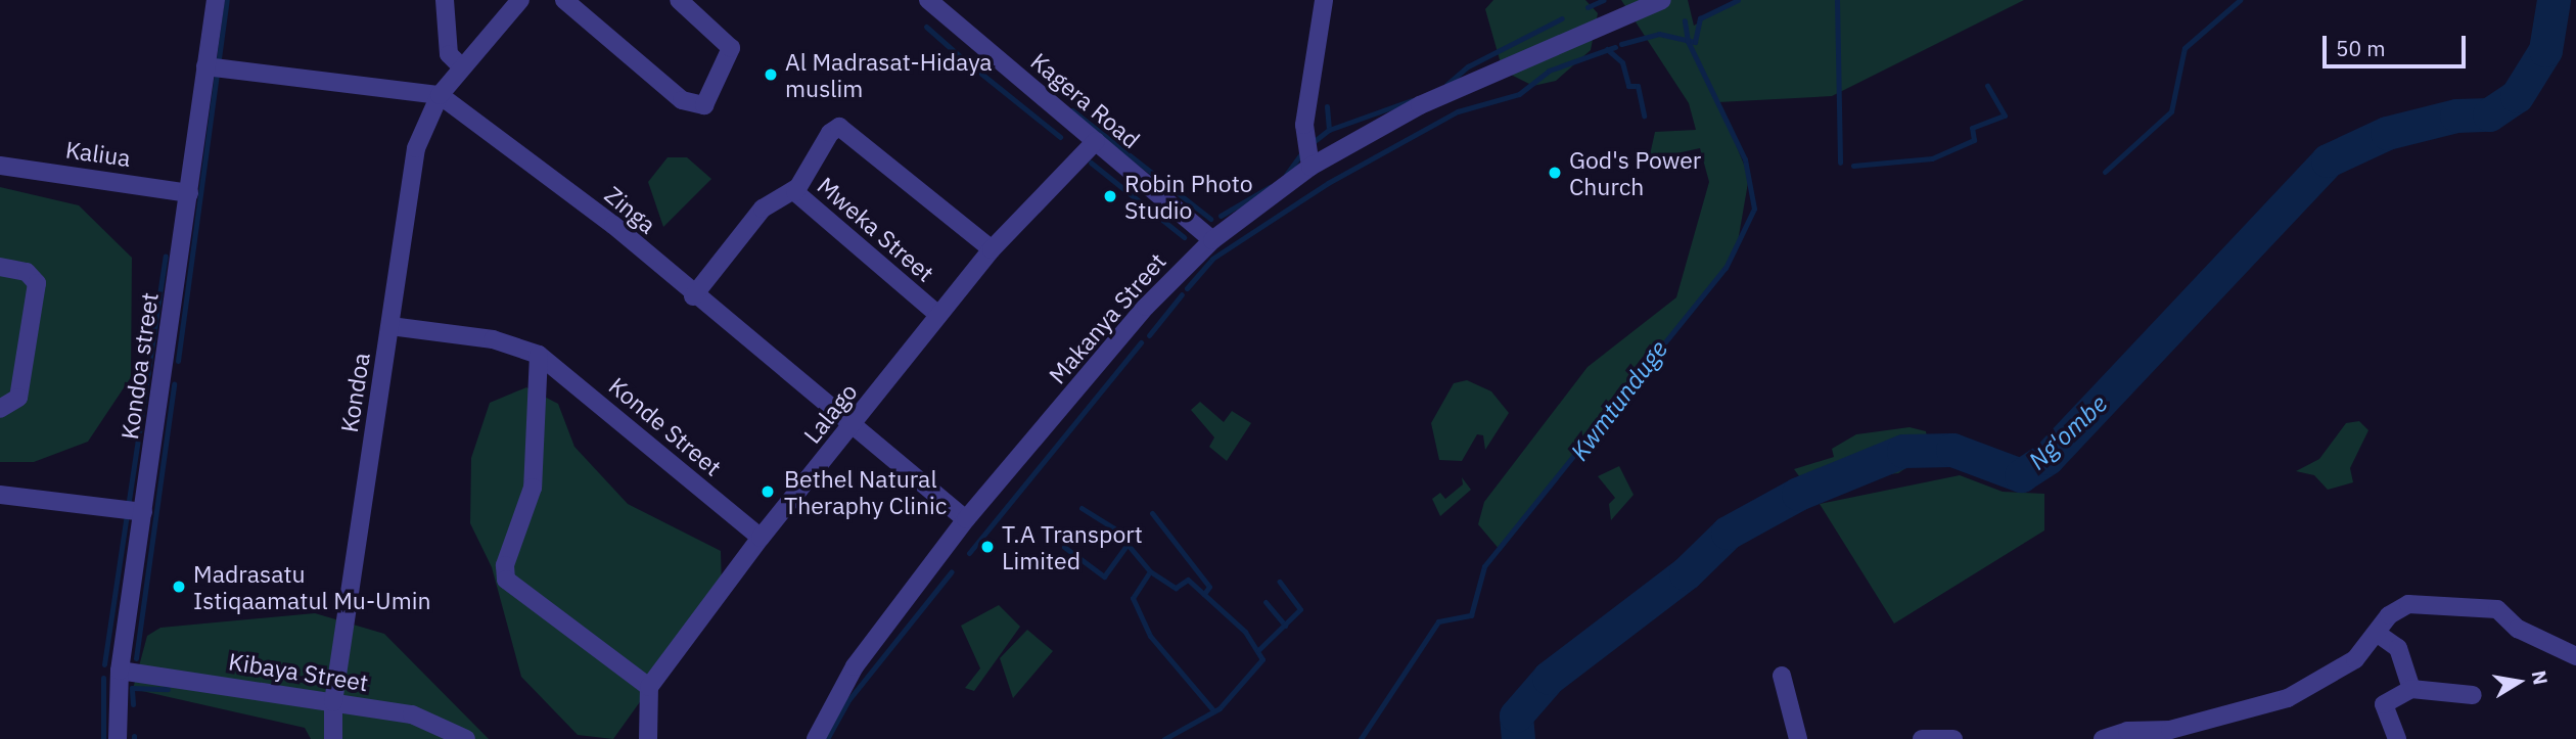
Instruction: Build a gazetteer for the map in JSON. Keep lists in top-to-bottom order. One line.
{"streets":{"street":["Kagera Road","Kaliua","Zinga","Mweka Street","Makanya Street","Kondoa street","Kondoa","Lalago","Konde Street","Kibaya Street"]},"crossings":[["Kagera Road","Makanya Street"],["Kagera Road","Lalago"],["Kaliua","Kondoa street"],["Zinga","Makanya Street"],["Zinga","Kondoa street"],["Zinga","Kondoa"],["Zinga","Lalago"],["Mweka Street","Lalago"],["Kondoa street","Kibaya Street"],["Kondoa","Kibaya Street"],["Lalago","Konde Street"]],"water":["Kwmtunduge","Ng'ombe"],"places":["Al Madrasat-Hidaya muslim","God's Power Church","Robin Photo Studio","Bethel Natural Theraphy Clinic","T.A Transport Limited","Madrasatu Istiqaamatul Mu-Umin"],"scale_bar":"50 m","north":"right"}
